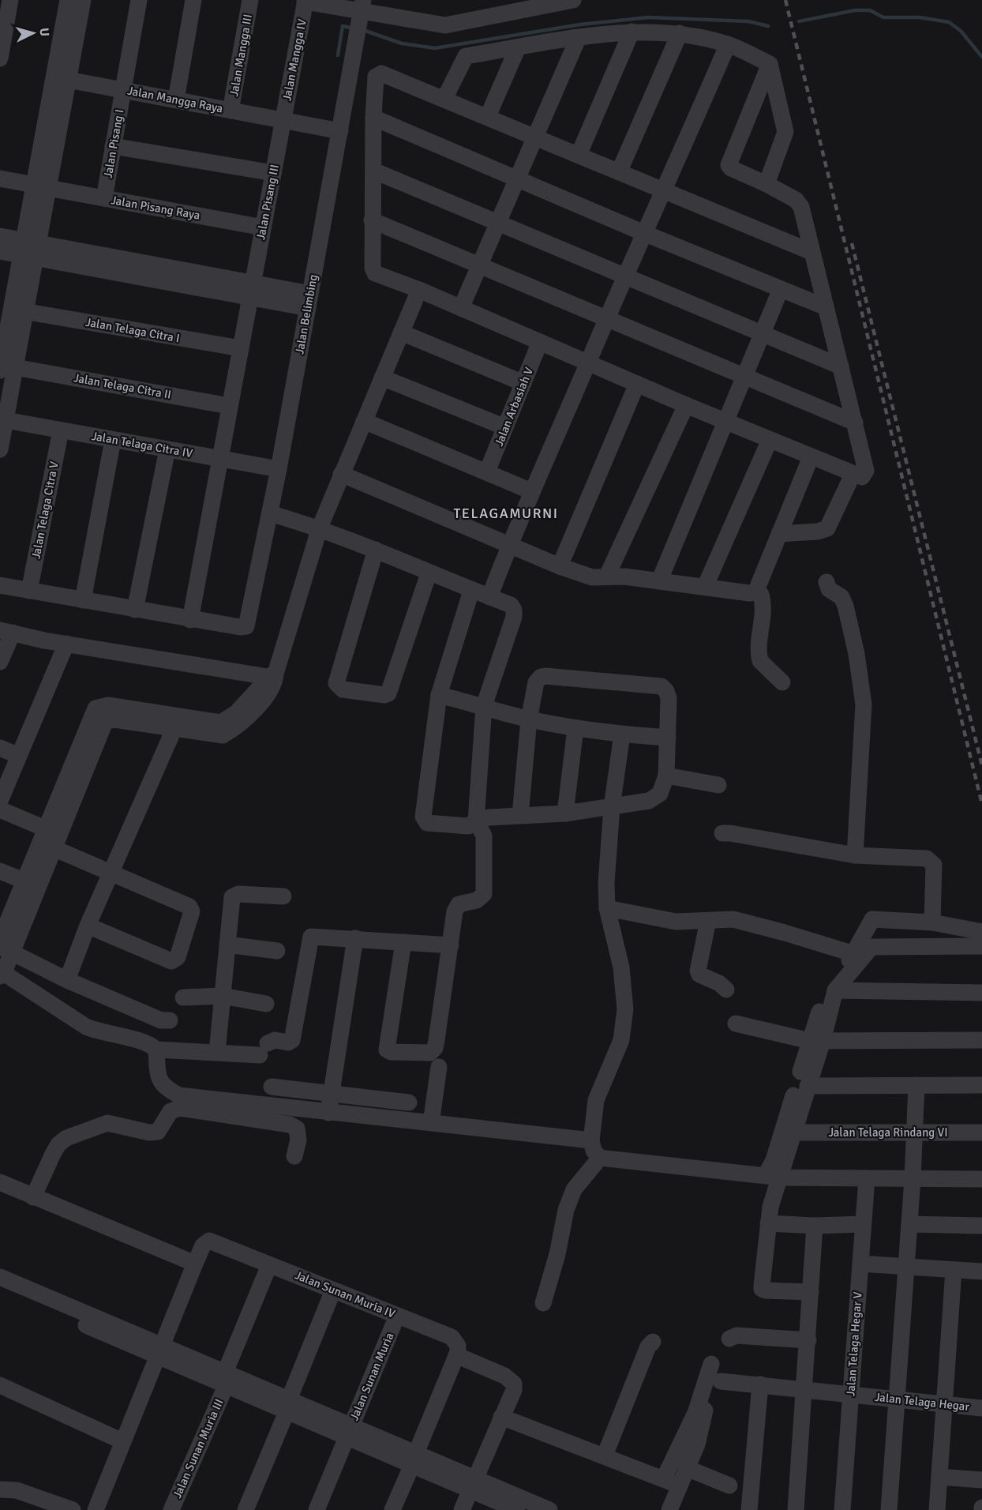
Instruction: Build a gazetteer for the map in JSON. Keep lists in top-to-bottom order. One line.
{"streets":{"street":["Jalan Mangga III","Jalan Mangga IV","Jalan Mangga Raya","Jalan Pisang I","Jalan Pisang III","Jalan Pisang Raya","Jalan Belimbing","Jalan Telaga Citra I","Jalan Telaga Citra II","Jalan Arbasiah V","Jalan Telaga Citra IV","Jalan Telaga Citra V","Jalan Telaga Rindang VI","Jalan Sunan Muria IV","Jalan Telaga Hegar V","Jalan Sunan Muria","Jalan Telaga Hegar","Jalan Sunan Muria III"]},"crossings":[["Jalan Mangga III","Jalan Mangga Raya"],["Jalan Mangga IV","Jalan Mangga Raya"],["Jalan Mangga IV","Jalan Pisang III"],["Jalan Mangga Raya","Jalan Pisang I"],["Jalan Mangga Raya","Jalan Pisang III"],["Jalan Mangga Raya","Jalan Belimbing"],["Jalan Pisang I","Jalan Pisang Raya"],["Jalan Pisang III","Jalan Pisang Raya"],["Jalan Pisang III","Jalan Belimbing"],["Jalan Pisang III","Jalan Telaga Citra I"],["Jalan Pisang III","Jalan Telaga Citra II"],["Jalan Pisang III","Jalan Telaga Citra IV"],["Jalan Belimbing","Jalan Telaga Citra IV"],["Jalan Telaga Citra IV","Jalan Telaga Citra V"],["Jalan Sunan Muria IV","Jalan Sunan Muria"],["Jalan Sunan Muria IV","Jalan Sunan Muria III"],["Jalan Telaga Hegar V","Jalan Telaga Hegar"]],"districts":["TELAGAMURNI"],"north":"right"}
